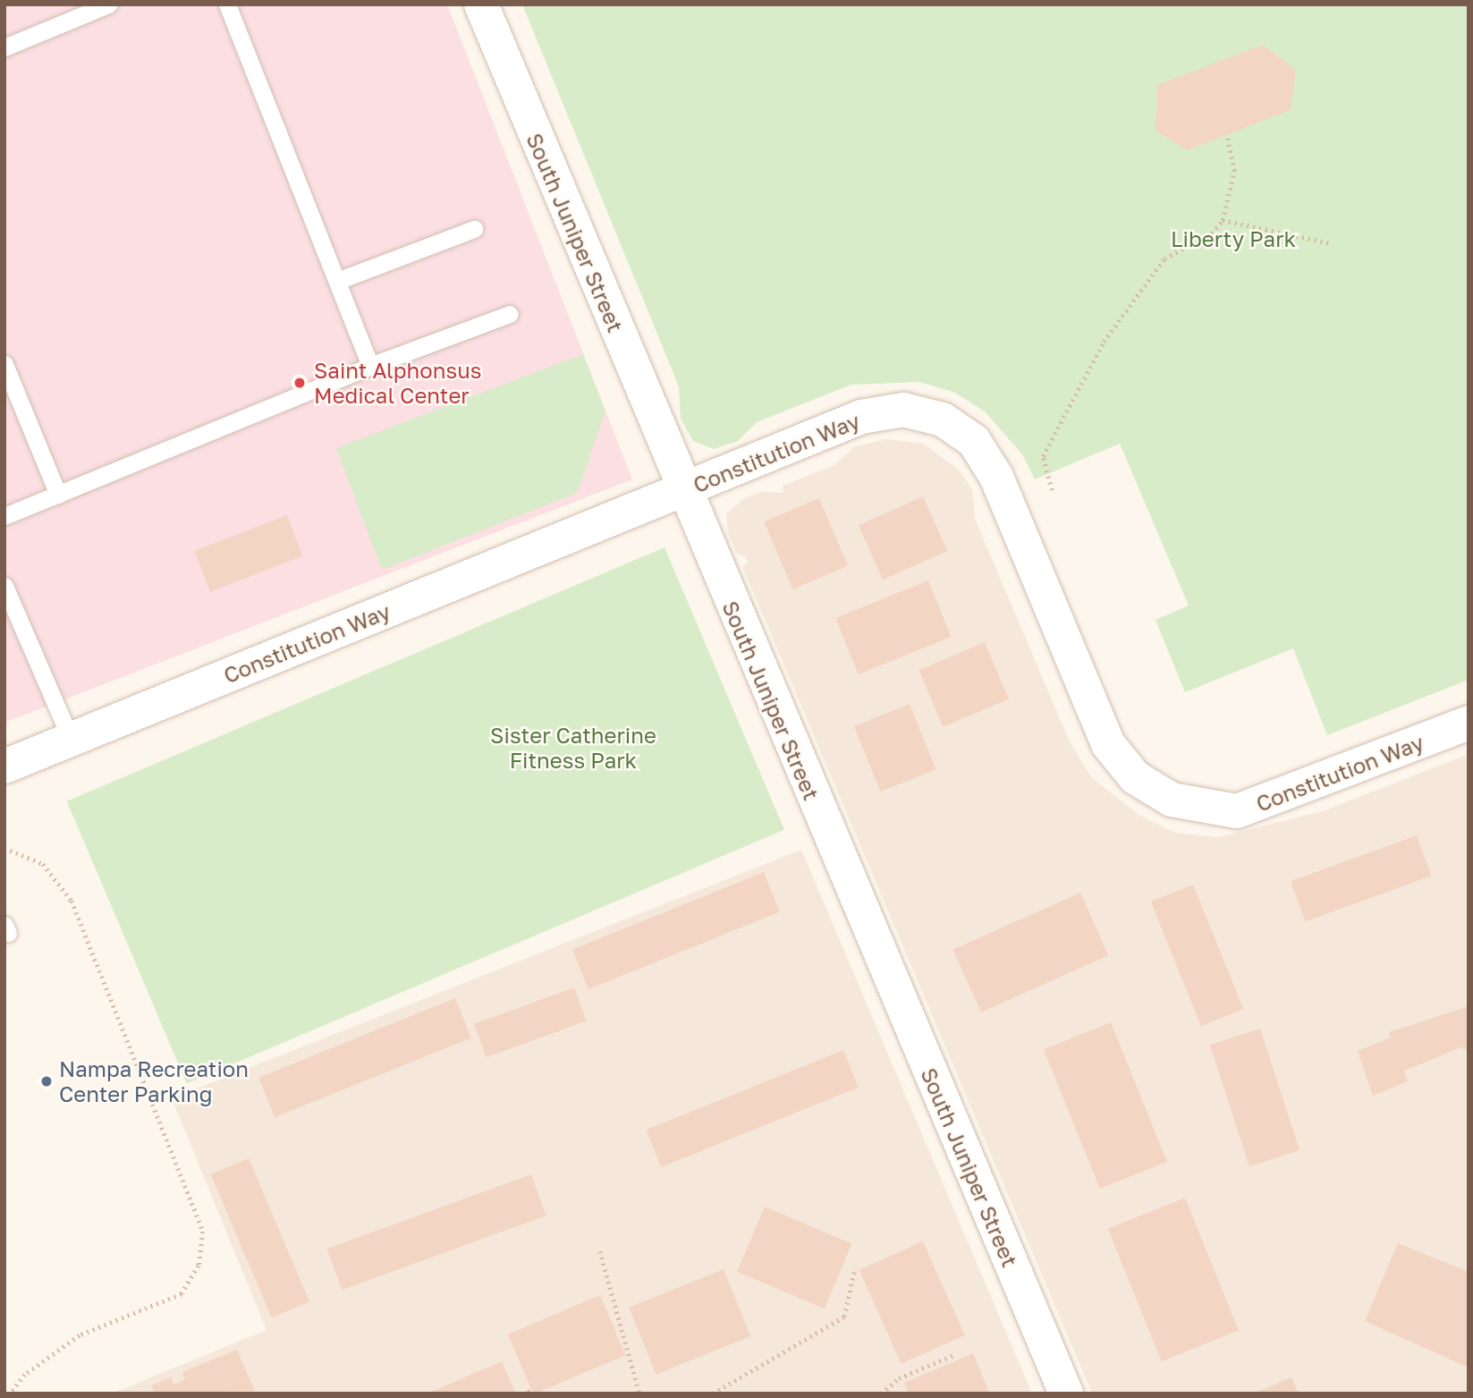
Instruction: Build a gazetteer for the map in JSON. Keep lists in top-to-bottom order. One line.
{"streets":{"street":["South Juniper Street","Constitution Way"]},"crossings":[["South Juniper Street","Constitution Way"]],"parks":["Liberty Park","Sister Catherine Fitness Park"],"places":["Saint Alphonsus Medical Center","Nampa Recreation Center Parking"]}
